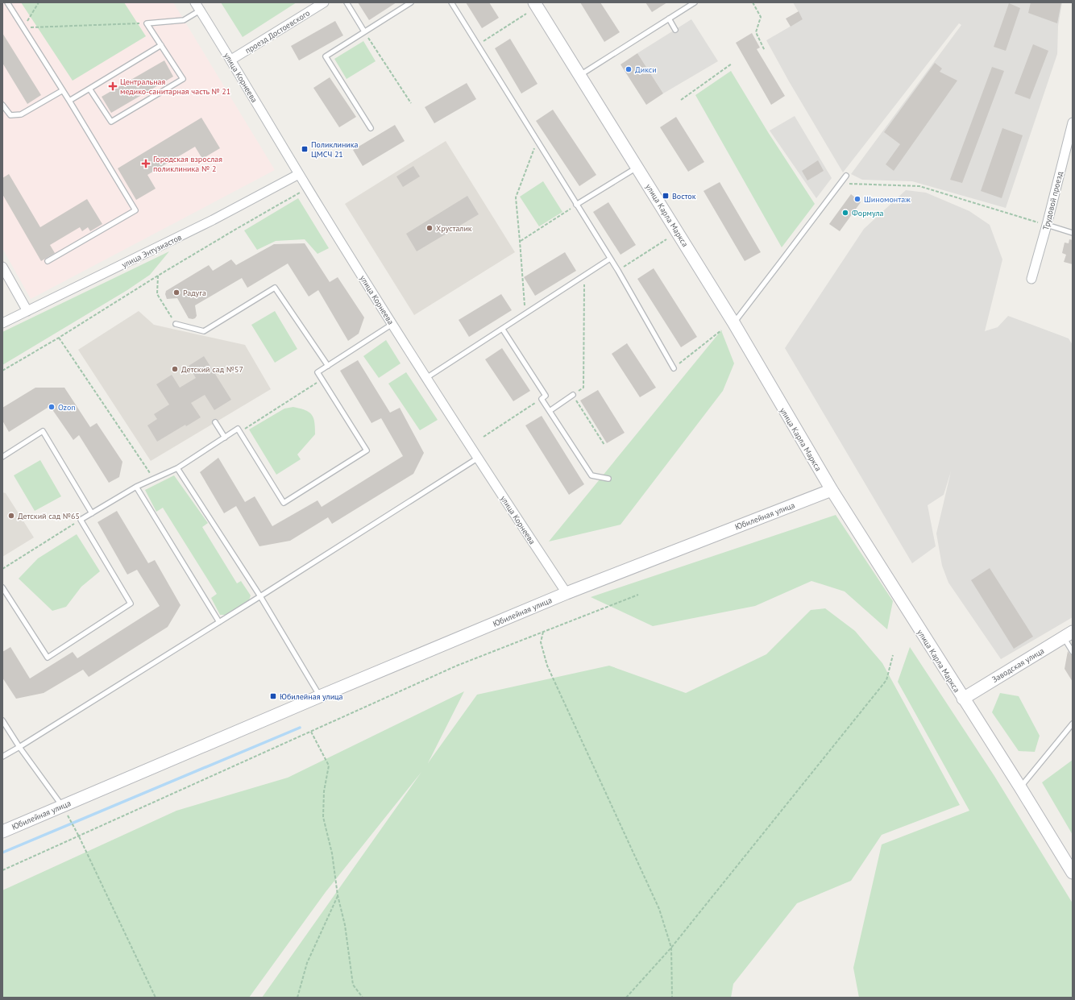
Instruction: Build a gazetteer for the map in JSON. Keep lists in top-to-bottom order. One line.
{"streets":{"main road":["улица Карла Маркса","Юбилейная улица","Заводская улица"],"street":["проезд Достоевского","улица Корнеева","Трудовой проезд","улица Энтузиастов"]},"crossings":[["проезд Достоевского","улица Корнеева"],["улица Корнеева","улица Энтузиастов"],["улица Корнеева","Юбилейная улица"],["улица Карла Маркса","Юбилейная улица"],["улица Карла Маркса","Заводская улица"]],"places":{"other":["Дикси","Шиномонтаж","Формула","Хрусталик","Радуга","Детский сад №57","Ozon","Детский сад №65"],"health":["Центральная медико-санитарная часть № 21","Городская взрослая поликлиника № 2"],"transit":["Поликлиника ЦМСЧ 21","Восток","Юбилейная улица"]}}
